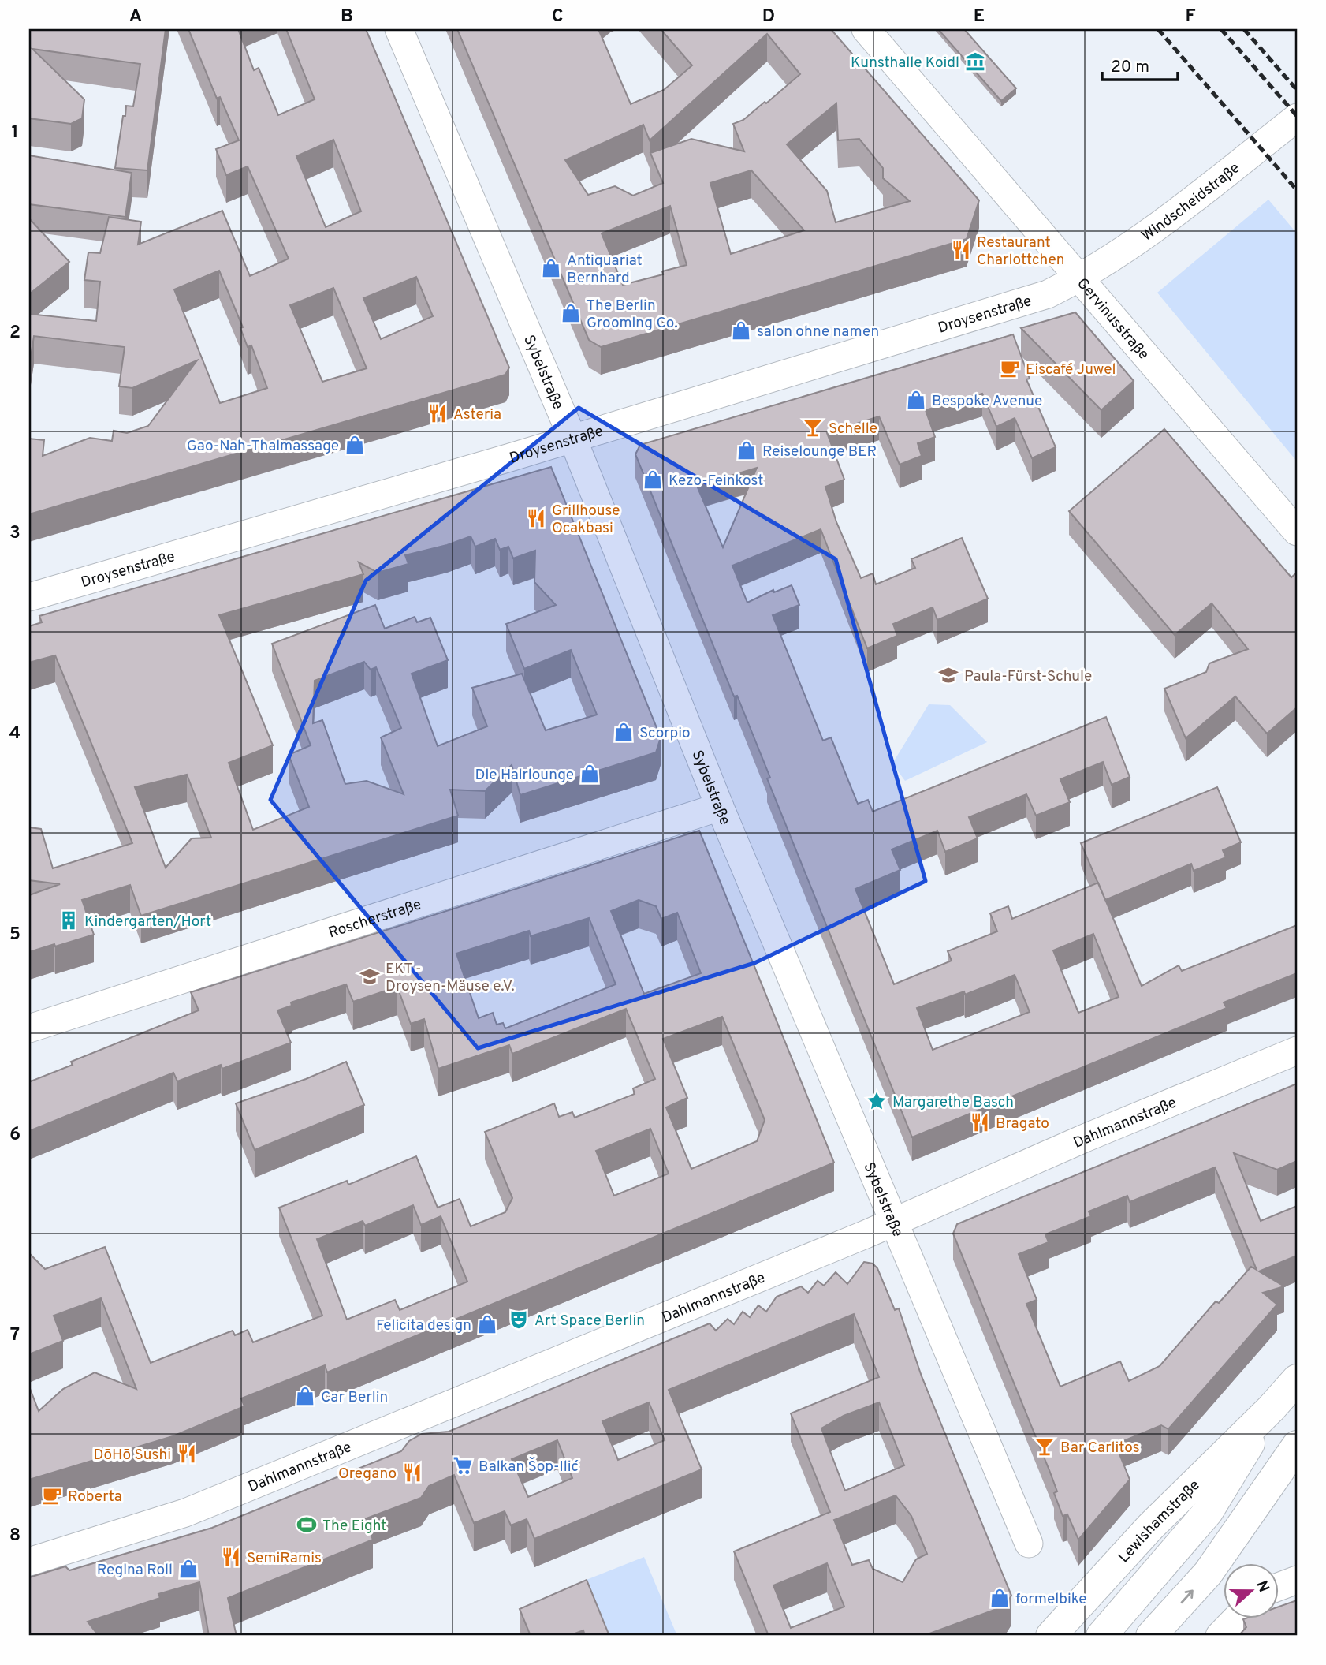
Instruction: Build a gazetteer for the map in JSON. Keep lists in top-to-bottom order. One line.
{"streets":{"main road":["Lewishamstraße"],"street":["Windscheidstraße","Droysenstraße","Gervinusstraße","Sybelstraße","Roscherstraße","Dahlmannstraße"]},"crossings":[["Windscheidstraße","Droysenstraße"],["Windscheidstraße","Gervinusstraße"],["Droysenstraße","Gervinusstraße"],["Droysenstraße","Sybelstraße"],["Sybelstraße","Roscherstraße"],["Sybelstraße","Dahlmannstraße"]],"places":{"museum":["Kunsthalle Koidl"],"restaurant":["Restaurant Charlottchen","Asteria","Grillhouse Ocakbasi","Bragato","DōHō Sushi","Oregano","SemiRamis"],"shop":["Antiquariat Bernhard","The Berlin Grooming Co.","salon ohne namen","Bespoke Avenue","Gao-Nah-Thaimassage","Reiselounge BER","Kezo-Feinkost","Scorpio","Die Hairlounge","Felicita design","Car Berlin","Regina Roll","formelbike"],"cafe":["Eiscafé Juwel","Roberta"],"bar":["Schelle","Bar Carlitos"],"school or university":["Paula-Fürst-Schule","EKT - Droysen-Mäuse e.V."],"building":["Kindergarten/Hort"],"place":["Margarethe Basch"],"theatre":["Art Space Berlin"],"supermarket":["Balkan Šop-Ilić"],"sports":["The Eight"]},"scale_bar":"20 m","north":"right","grid":{"columns":["A","B","C","D","E","F"],"rows":["1","2","3","4","5","6","7","8"]}}
